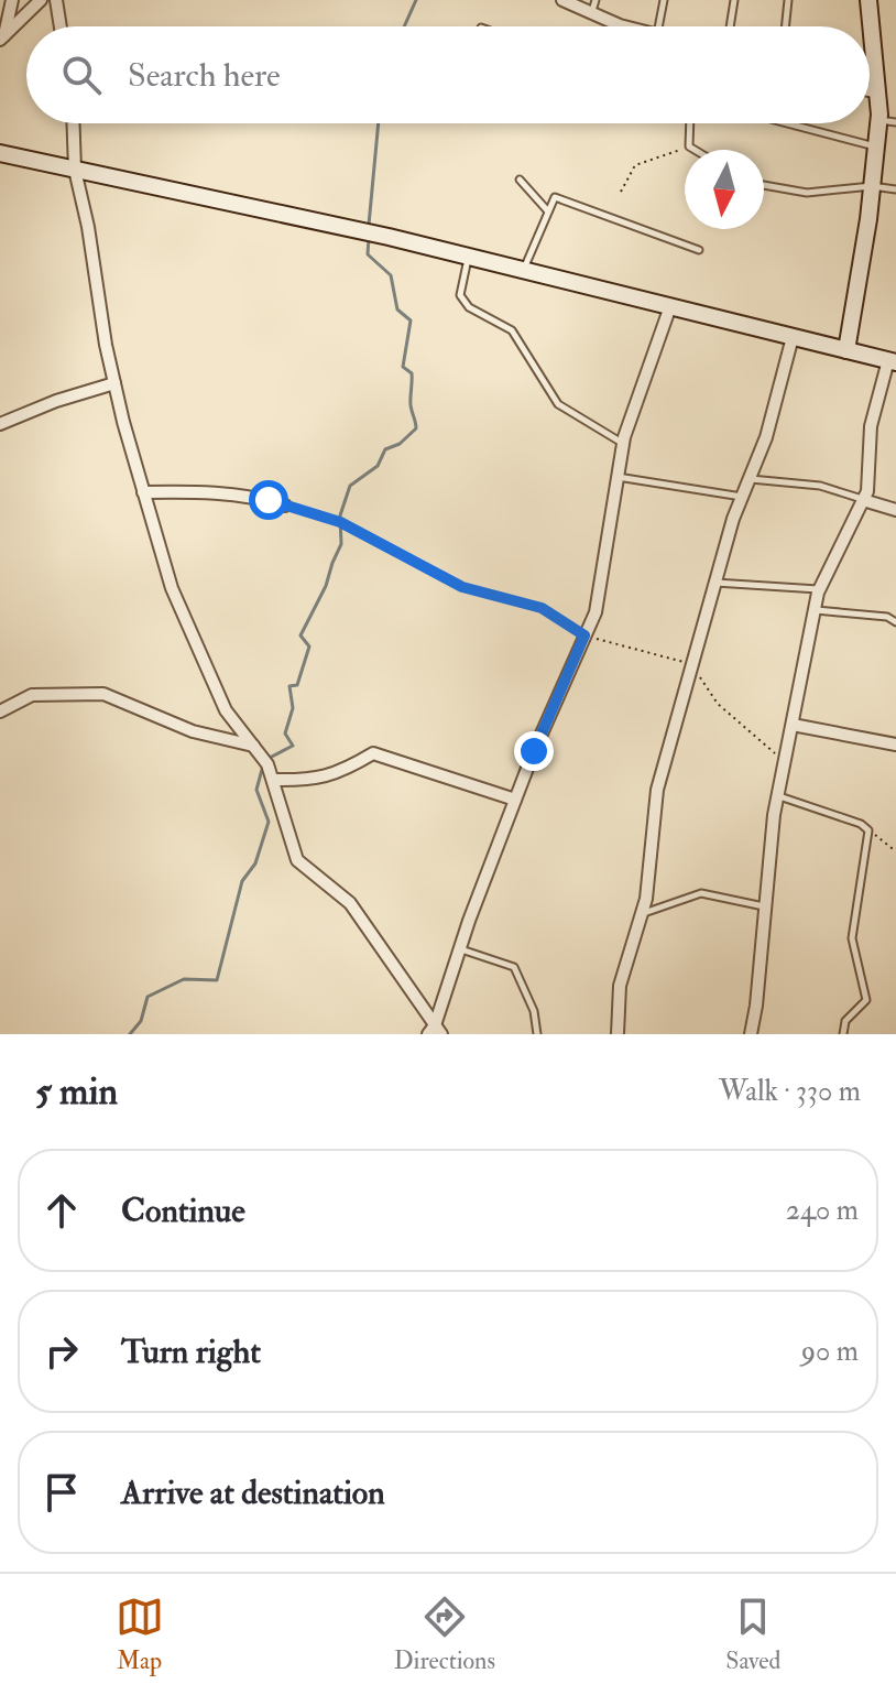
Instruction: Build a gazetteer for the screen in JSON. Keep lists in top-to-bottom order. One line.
{"north":"bottom","page":{"search":"Search here","heading":["5 min","Walk · 330 m"],"list":[["Continue","240 m"],["Turn right","90 m"],"Arrive at destination"],"nav":["Map","Directions","Saved"]}}
